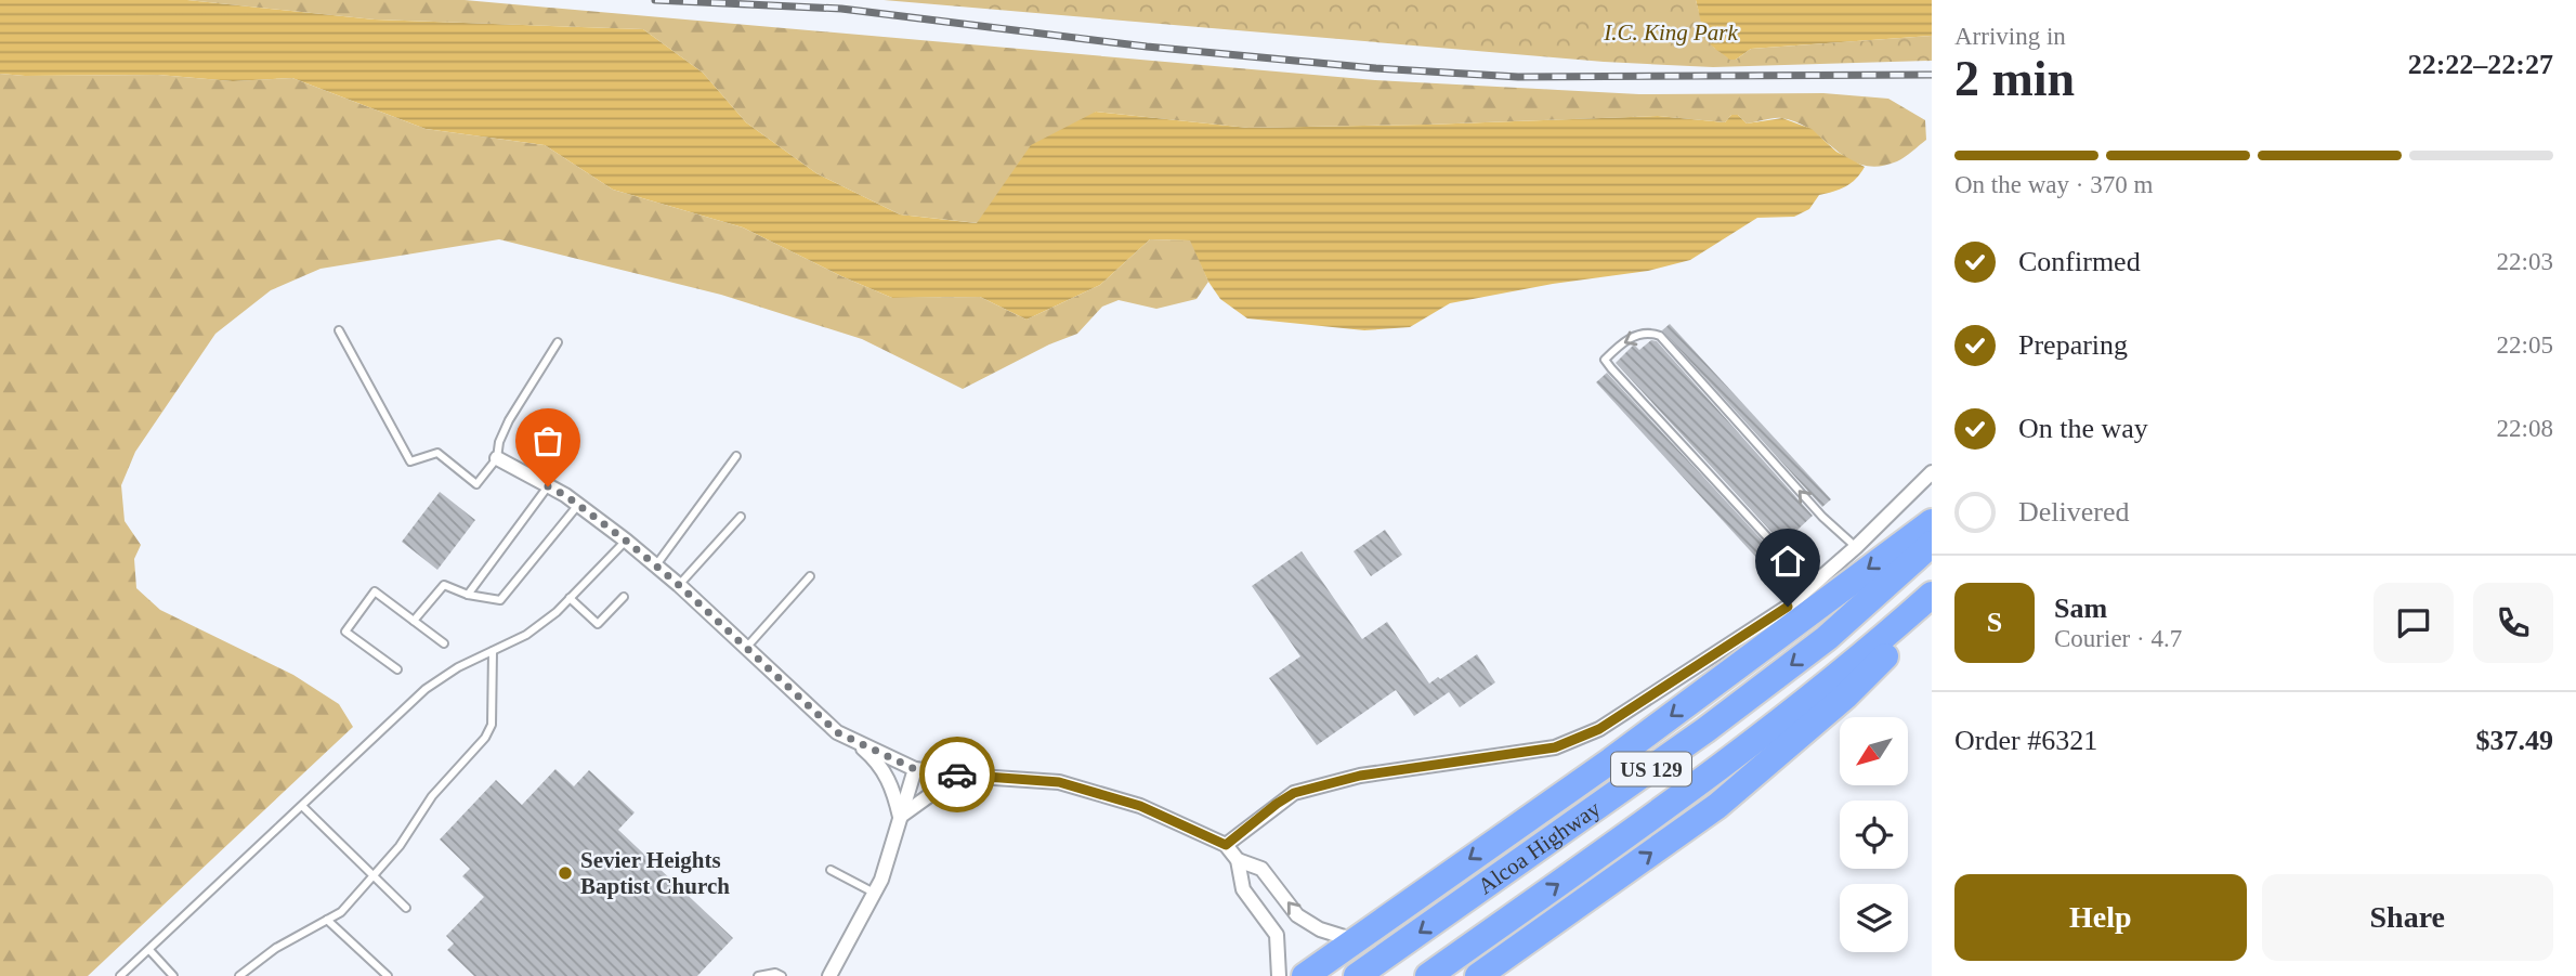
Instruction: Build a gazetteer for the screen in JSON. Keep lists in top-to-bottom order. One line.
{"streets":{"highway":["US 129","Alcoa Highway"]},"parks":["I.C. King Park"],"places":["Sevier Heights Baptist Church"],"north":"bottom left","page":{"heading":["2 min","Arriving in","22:22–22:27"],"panel":["Sam","Courier · 4.7","Order #6321","$37.49"],"bar":"On the way · 370 m","list":[["Confirmed","22:03"],["Preparing","22:05"],["On the way","22:08"],"Delivered"],"round":"S","buttons":["Help","Share"]}}
